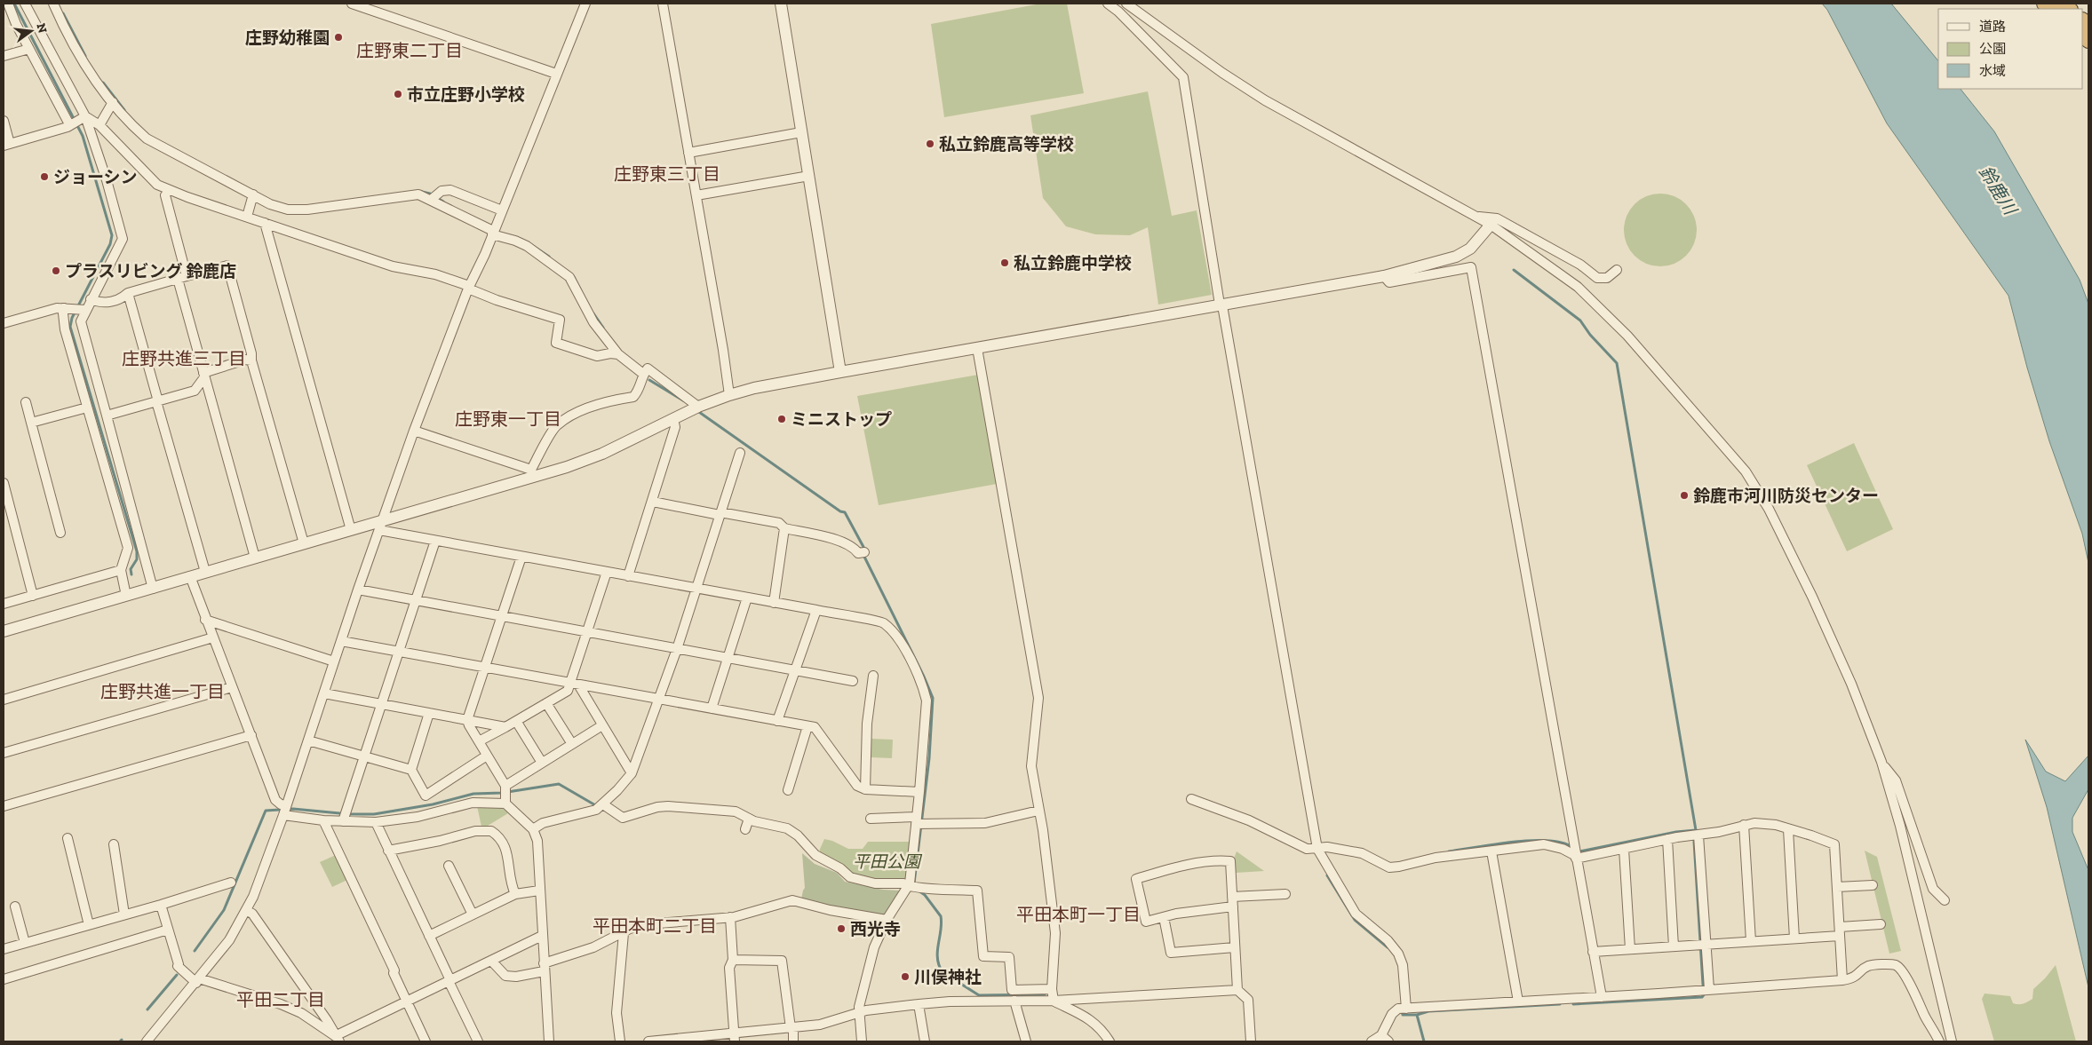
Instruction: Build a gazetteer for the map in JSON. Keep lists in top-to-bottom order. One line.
{"districts":["庄野東二丁目","庄野東三丁目","庄野共進三丁目","庄野東一丁目","庄野共進一丁目","平田本町一丁目","平田本町二丁目","平田二丁目"],"water":["鈴鹿川"],"parks":["平田公園"],"places":["庄野幼稚園","市立庄野小学校","私立鈴鹿高等学校","ジョーシン","私立鈴鹿中学校","プラスリビング 鈴鹿店","ミニストップ","鈴鹿市河川防災センター","西光寺","川俣神社"],"legend":["道路","公園","水域"],"north":"right"}
